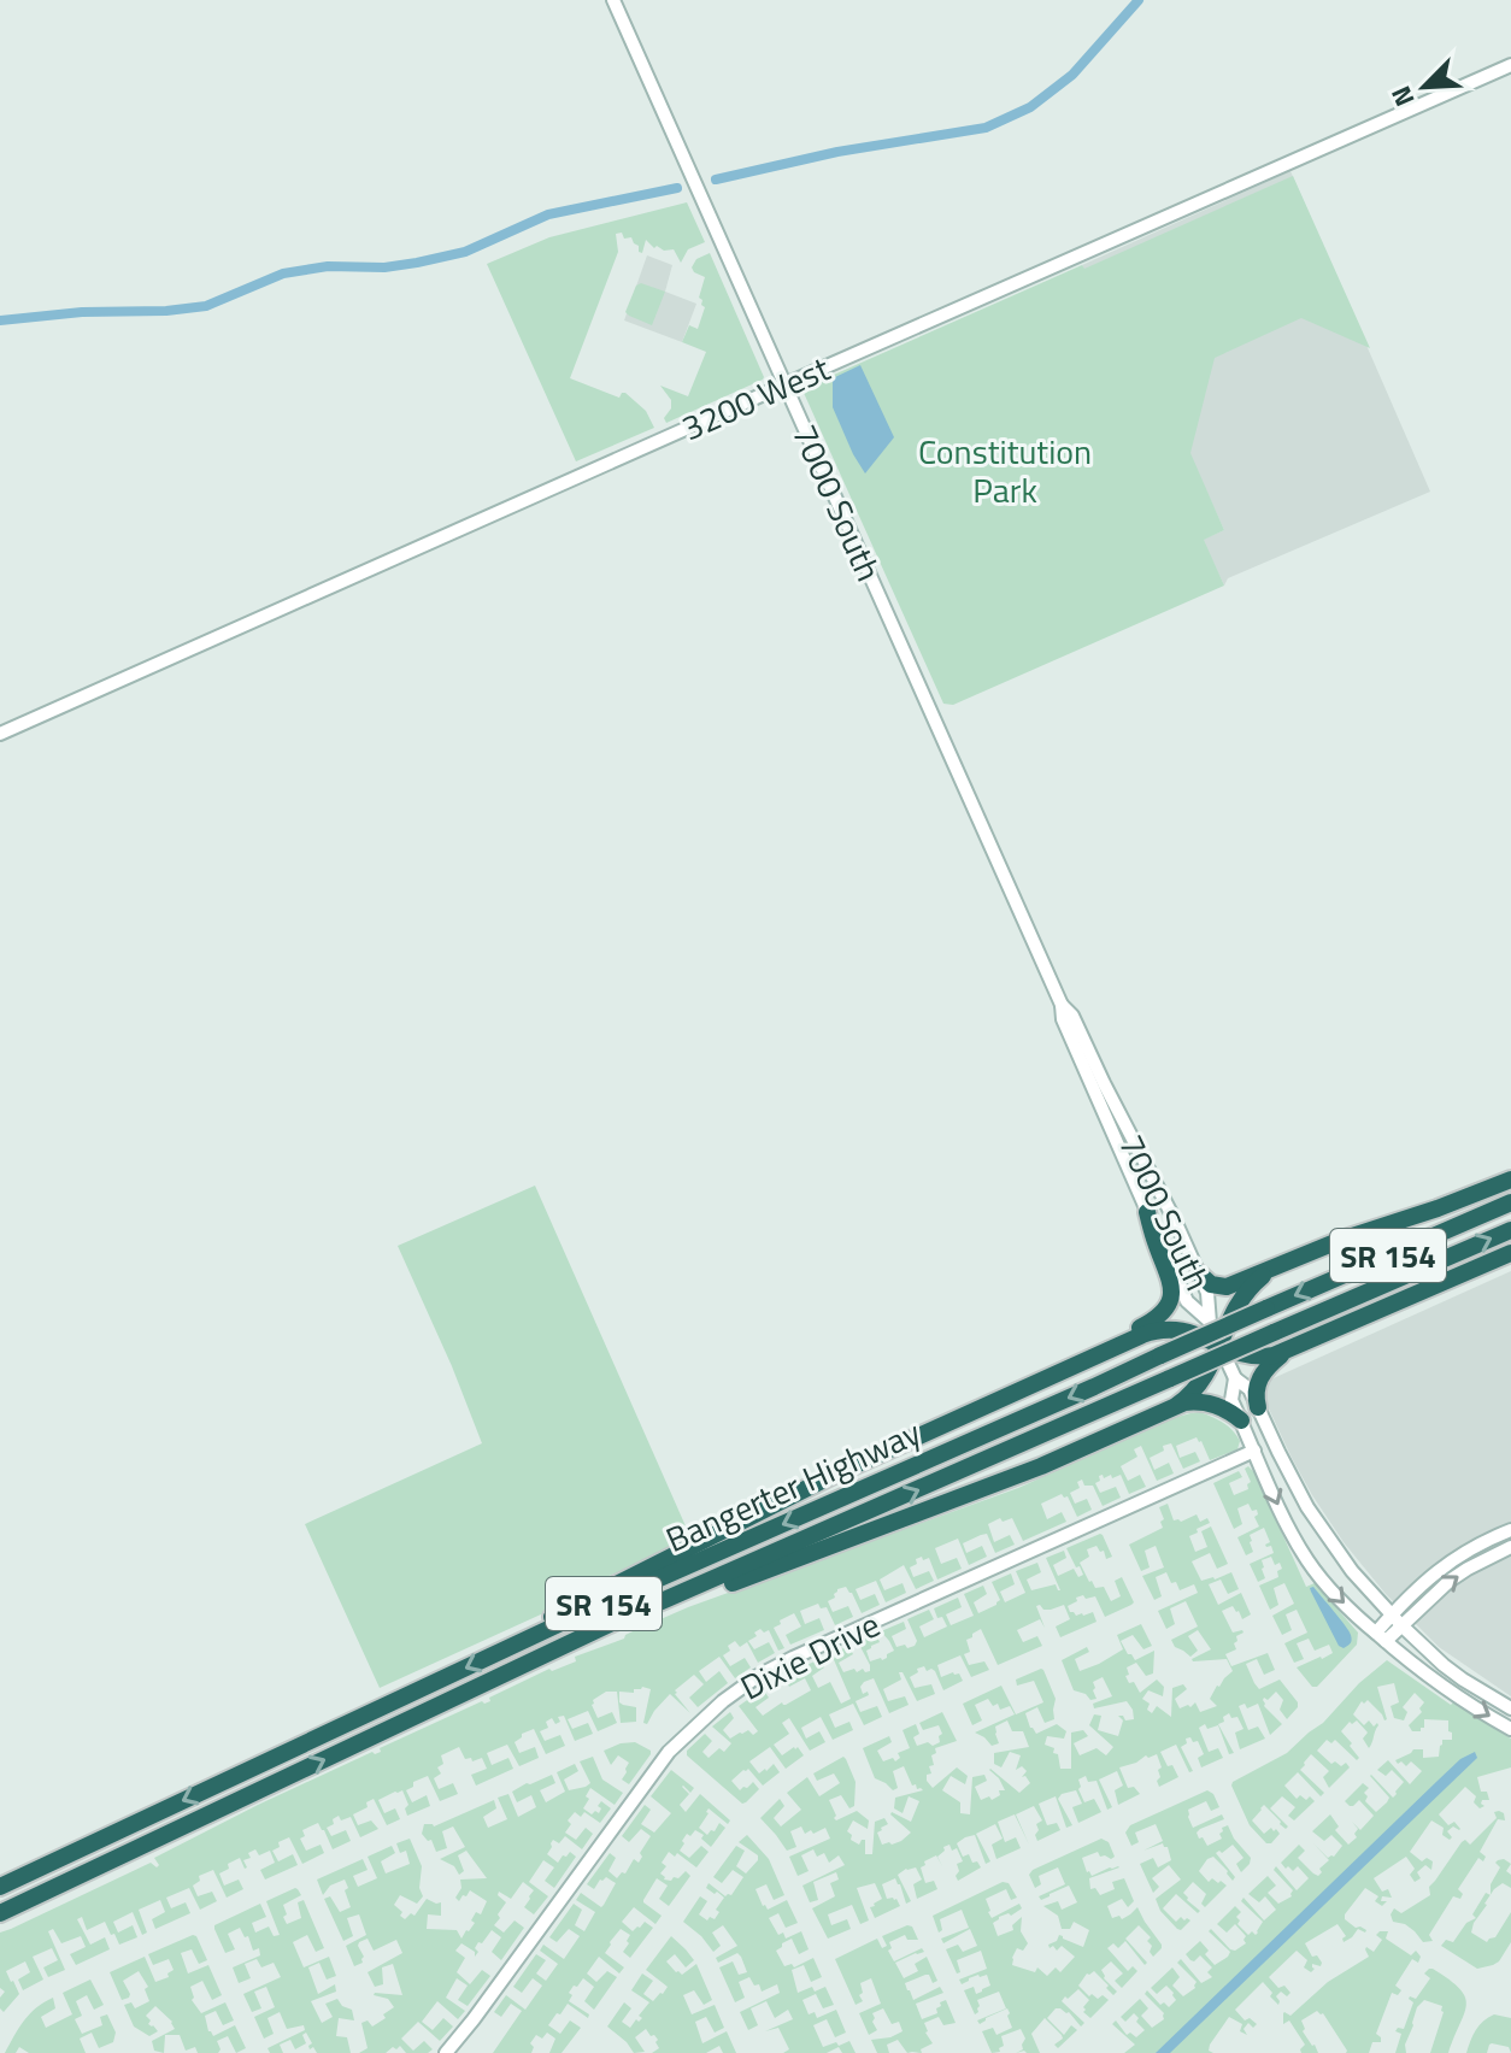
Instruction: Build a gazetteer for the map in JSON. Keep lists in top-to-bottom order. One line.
{"streets":{"highway":["SR 154","Bangerter Highway"],"street":["3200 West","7000 South","Dixie Drive"]},"crossings":[["3200 West","7000 South"],["7000 South","Dixie Drive"]],"parks":["Constitution Park"],"north":"bottom left"}
